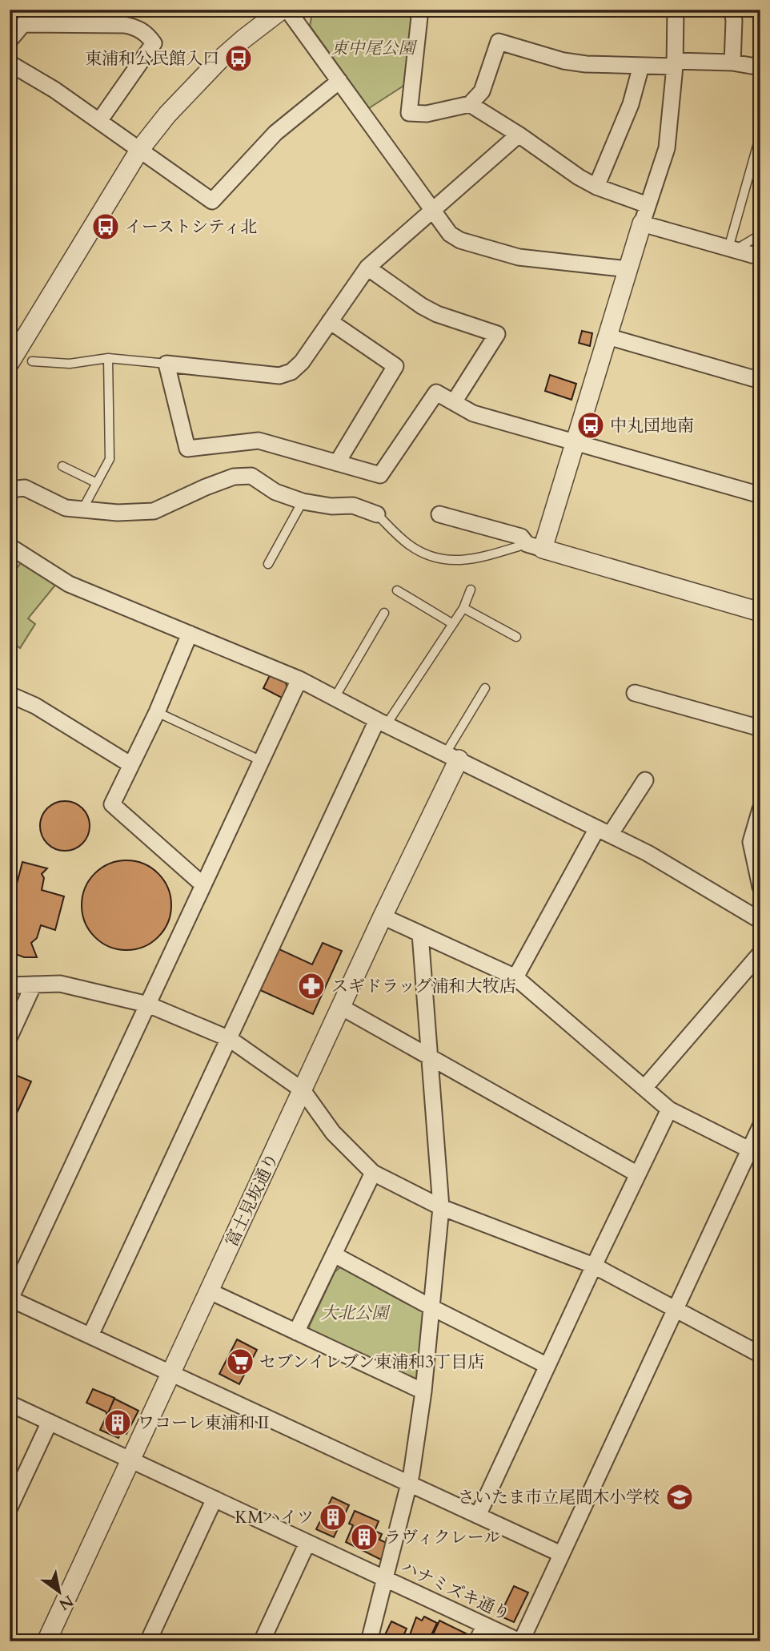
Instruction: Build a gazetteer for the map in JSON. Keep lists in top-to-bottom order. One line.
{"streets":{"street":["富士見坂通り","ハナミズキ通り"]},"crossings":[["富士見坂通り","ハナミズキ通り"]],"parks":["東中尾公園","大北公園"],"places":{"bus stop":["東浦和公民館入口","イーストシティ北","中丸団地南"],"pharmacy":["スギドラッグ浦和大牧店"],"supermarket":["セブンイレブン東浦和3丁目店"],"building":["ワコーレ東浦和Ⅱ","KMハイツ","ラヴィクレール"],"school or university":["さいたま市立尾間木小学校"]},"north":"bottom right"}
